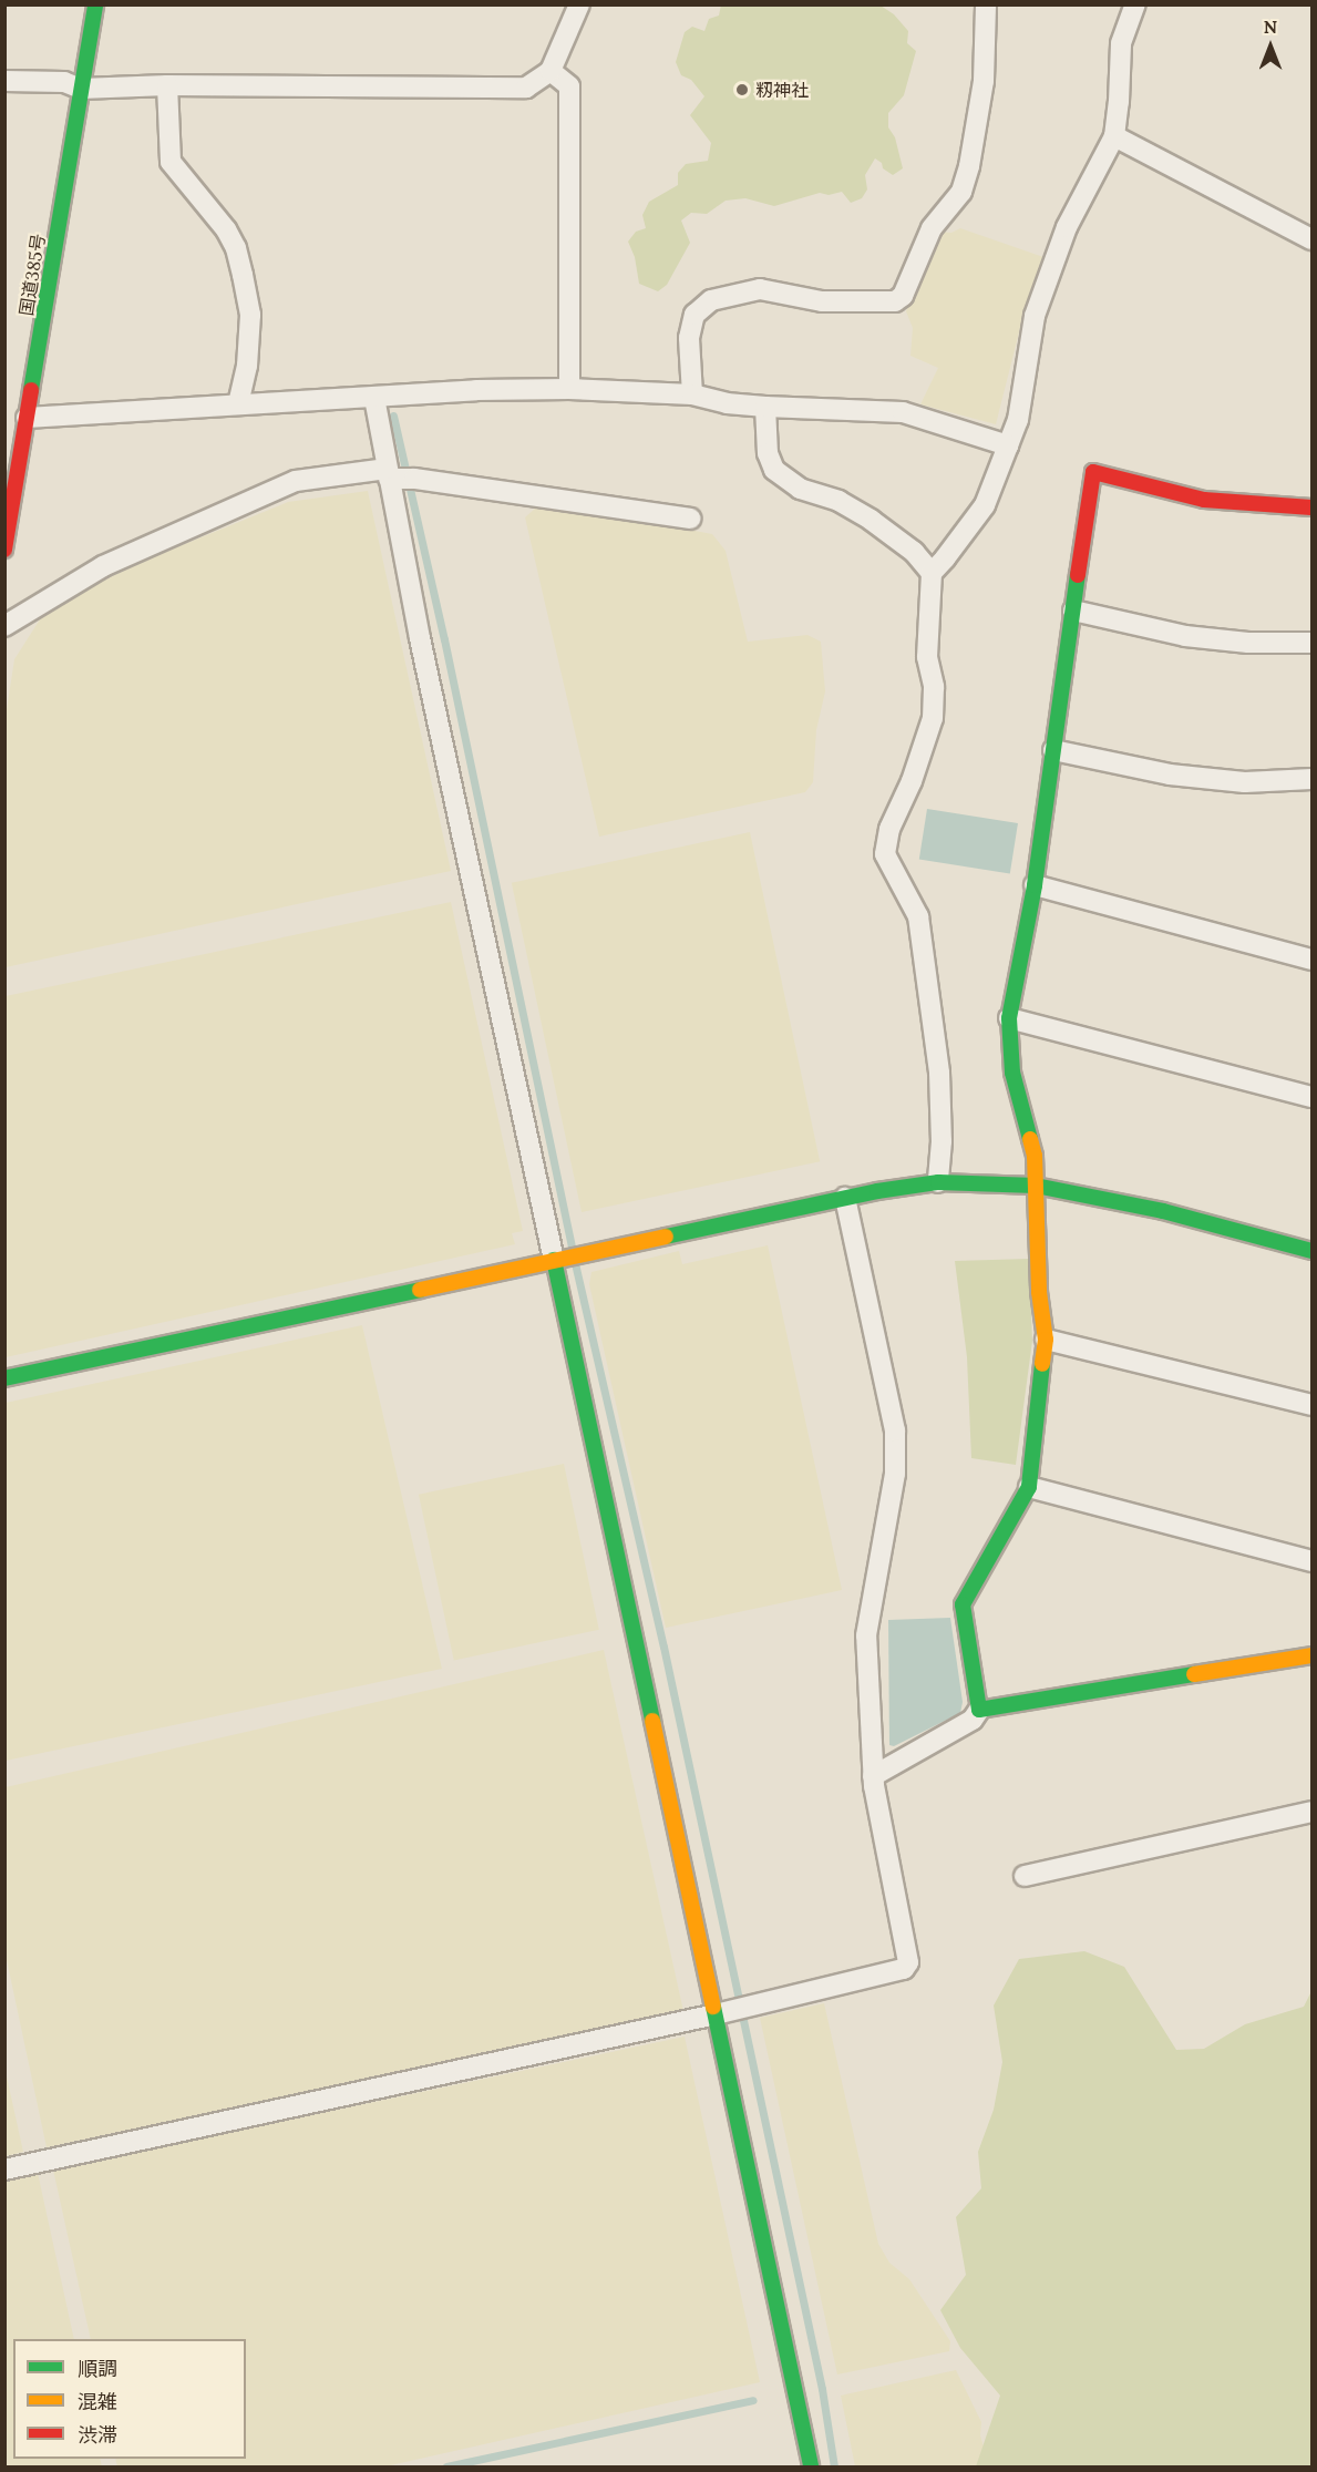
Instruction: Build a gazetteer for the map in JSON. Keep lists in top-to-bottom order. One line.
{"streets":{"main road":["国道385号"]},"places":["籾神社"],"legend":["順調","混雑","渋滞"],"north":"top"}
